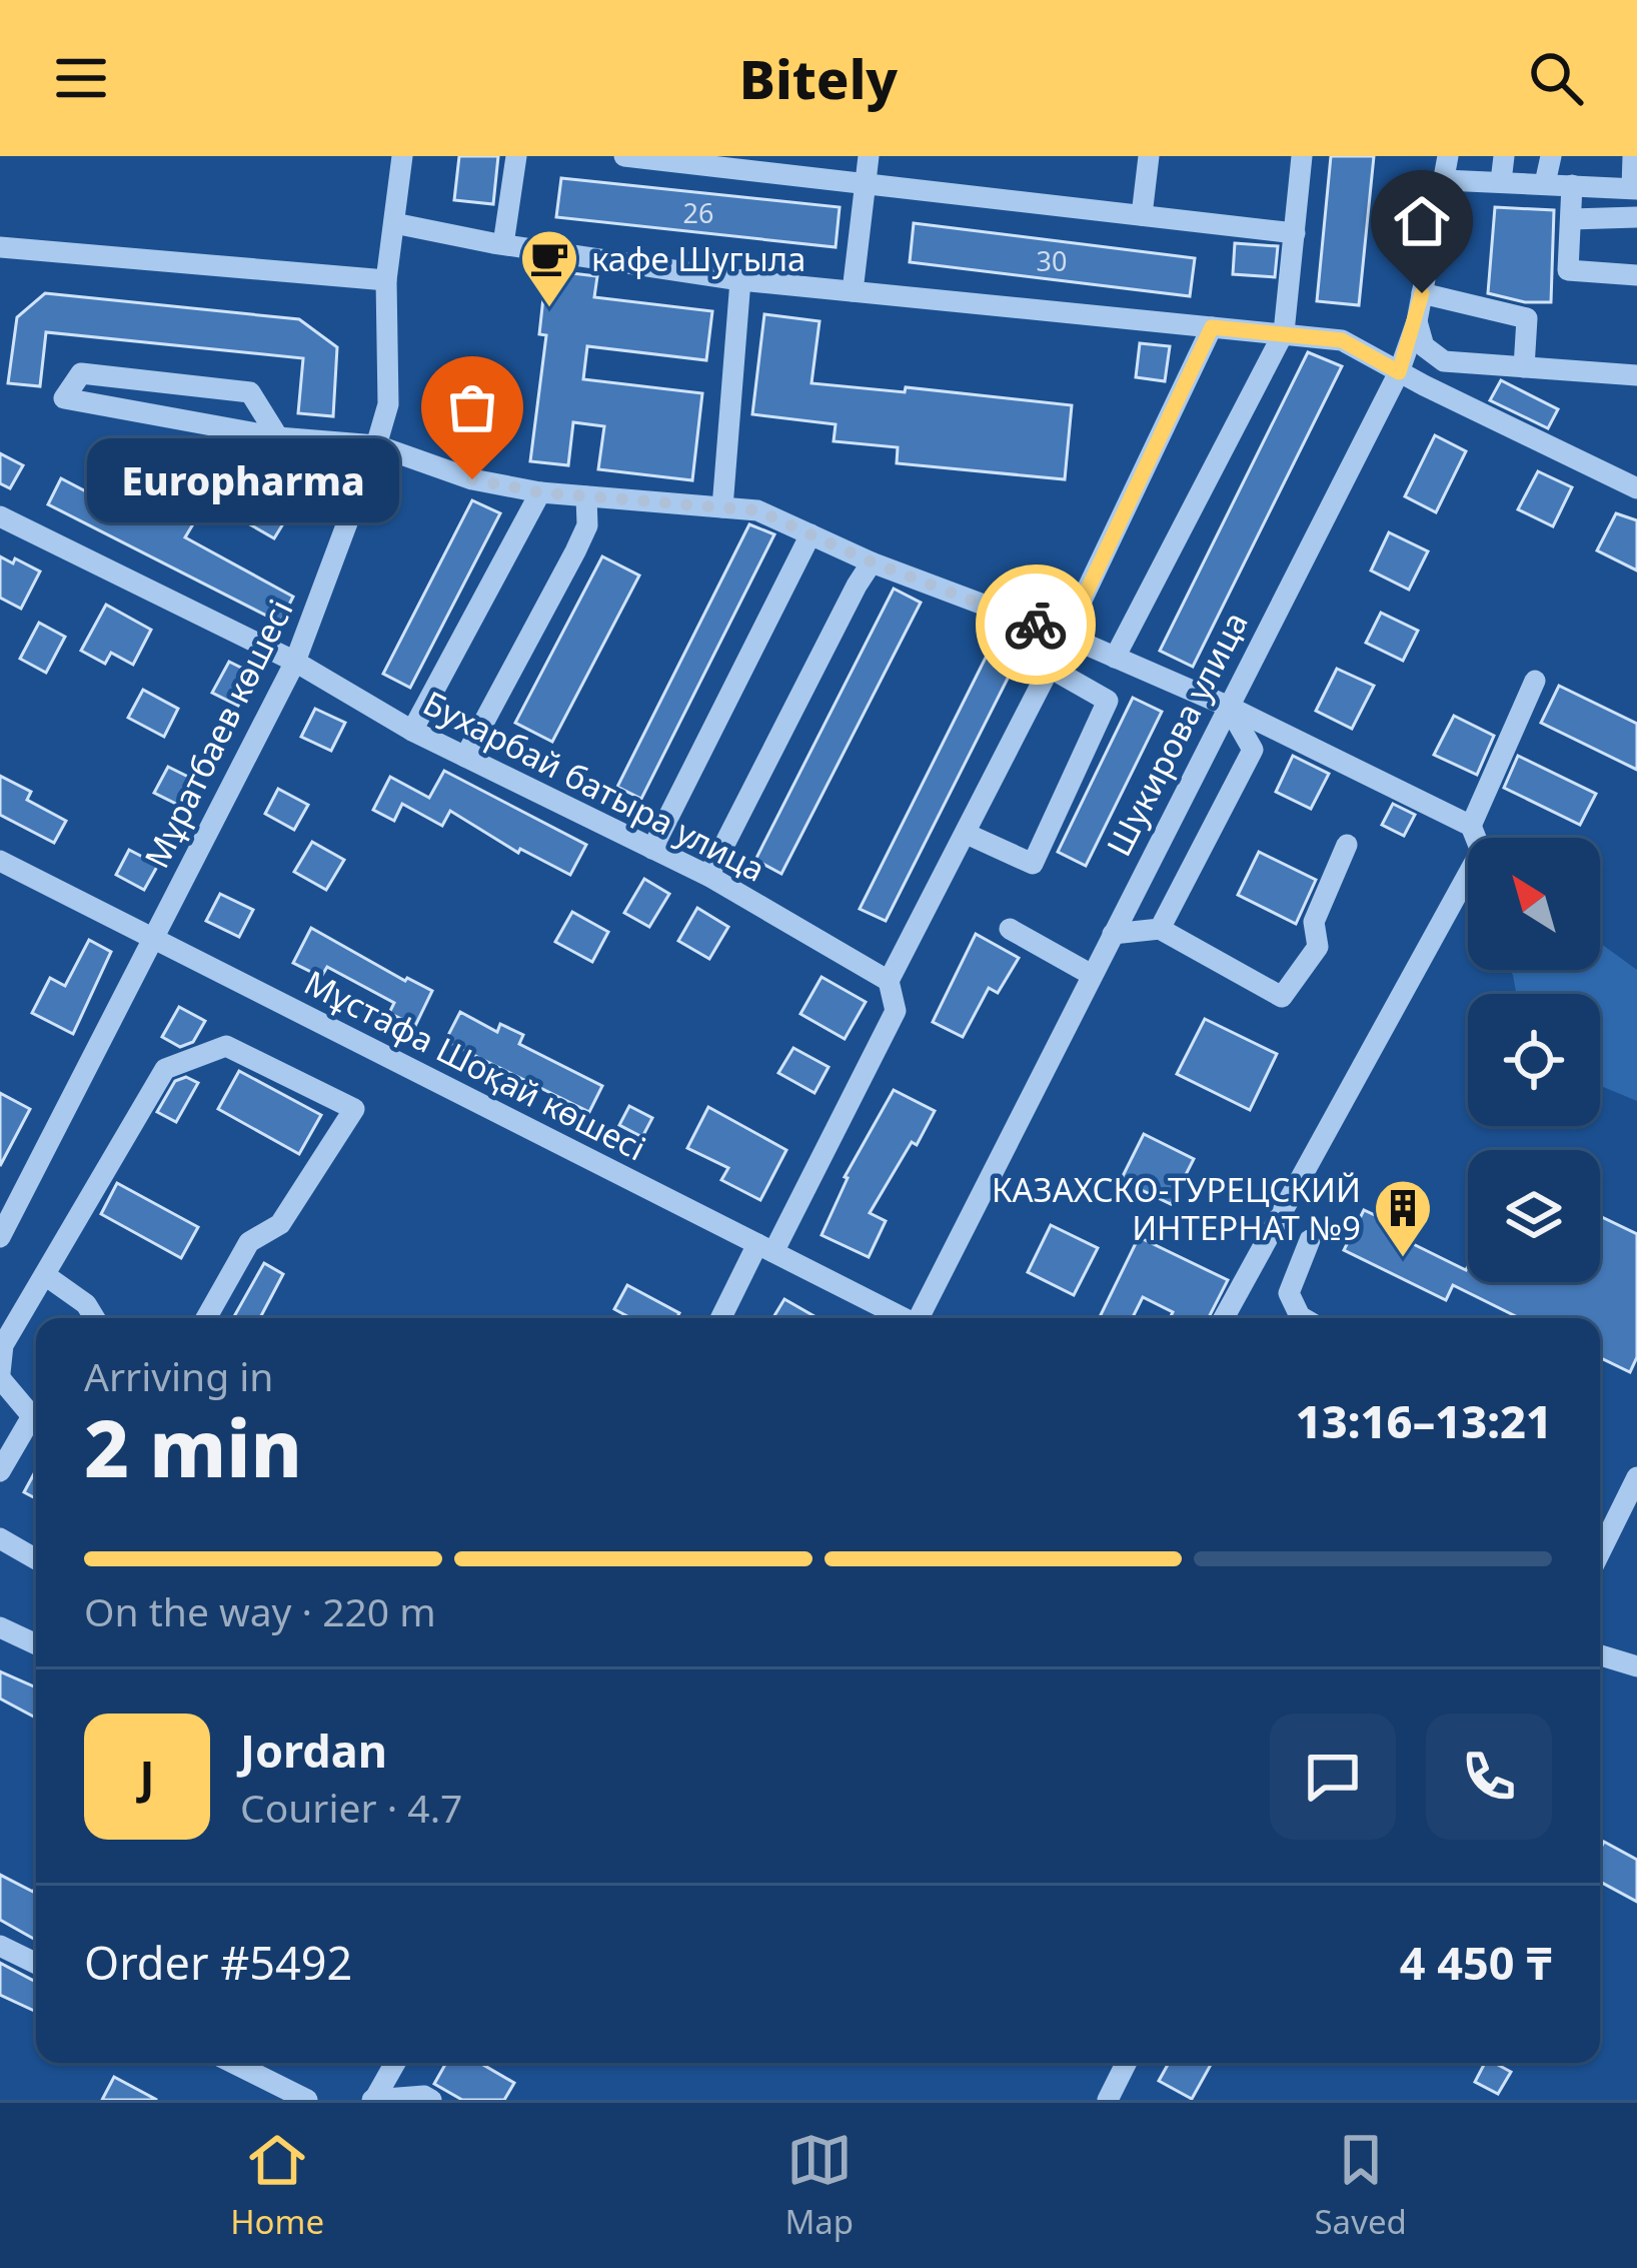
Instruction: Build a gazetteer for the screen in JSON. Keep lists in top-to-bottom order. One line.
{"streets":{"street":["Мұратбаев көшесі","Шукирова улица","Бухарбай батыра улица","Мұстафа Шоқай көшесі"]},"crossings":[["Мұратбаев көшесі","Бухарбай батыра улица"],["Мұратбаев көшесі","Мұстафа Шоқай көшесі"]],"places":{"cafe":["кафе Шугыла"],"other":["Europharma"],"building":["КАЗАХСКО-ТУРЕЦСКИЙ ИНТЕРНАТ №9"]},"house_numbers":["26","30"],"north":"top left","page":{"header":"Bitely","bubble":"Europharma","heading":["2 min","Arriving in","13:16–13:21"],"panel":["Jordan","Courier · 4.7","Order #5492","4 450 ₸"],"bar":"On the way · 220 m","round":"J","tabs":["Home","Map","Saved"]}}
